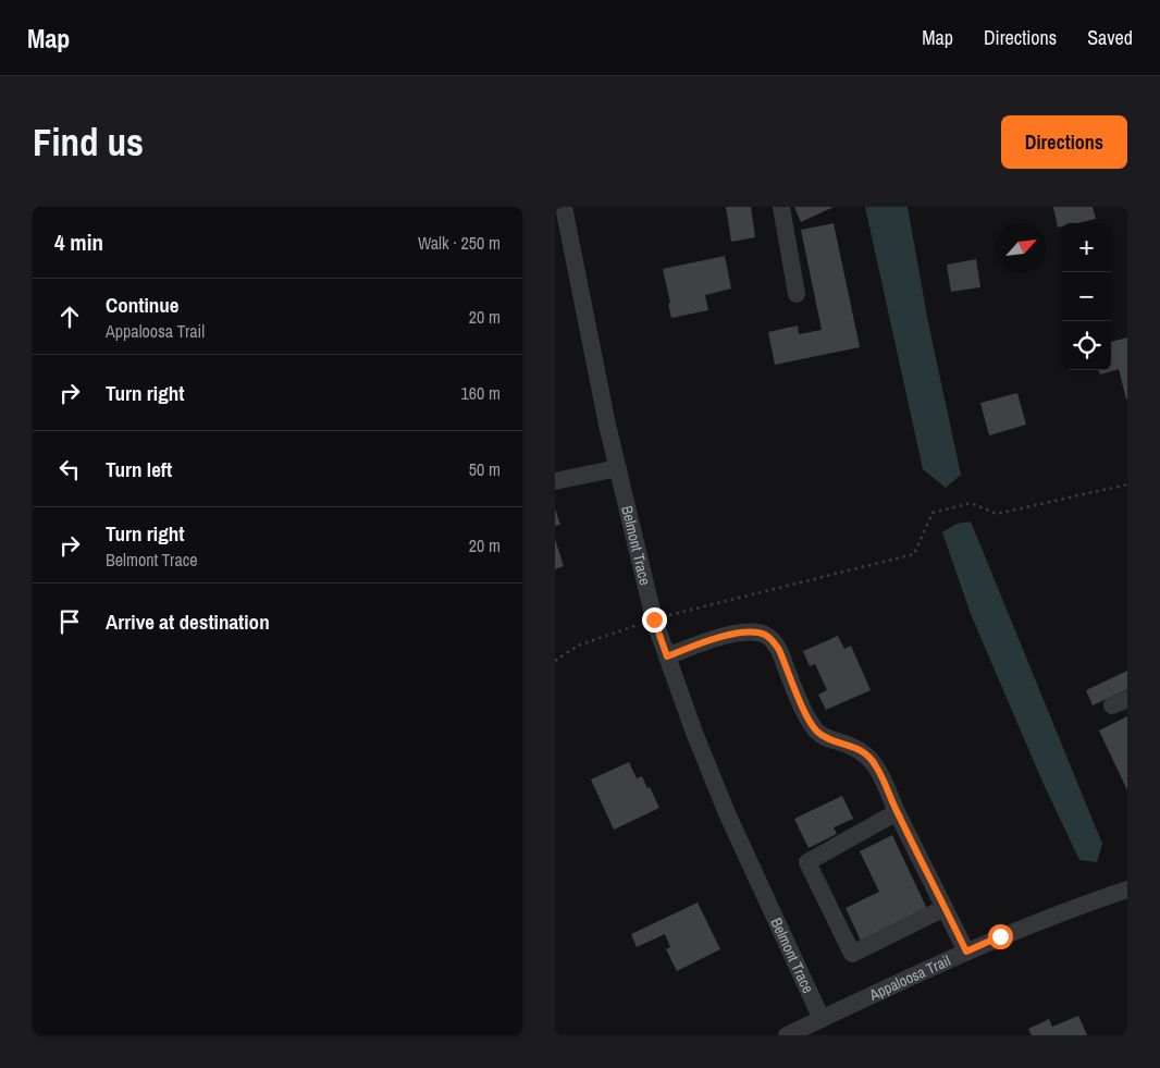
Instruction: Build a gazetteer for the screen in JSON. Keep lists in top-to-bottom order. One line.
{"streets":{"street":["Belmont Trace","Appaloosa Trail"]},"crossings":[["Belmont Trace","Appaloosa Trail"]],"north":"top right","page":{"header":"Map","nav":["Map","Directions","Saved"],"buttons":"Directions","title":"Find us","heading":["4 min","Walk · 250 m"],"map_buttons":["+","−"],"list":[["Continue","Appaloosa Trail","20 m"],["Turn right","160 m"],["Turn left","50 m"],["Turn right","Belmont Trace","20 m"],"Arrive at destination"]}}
